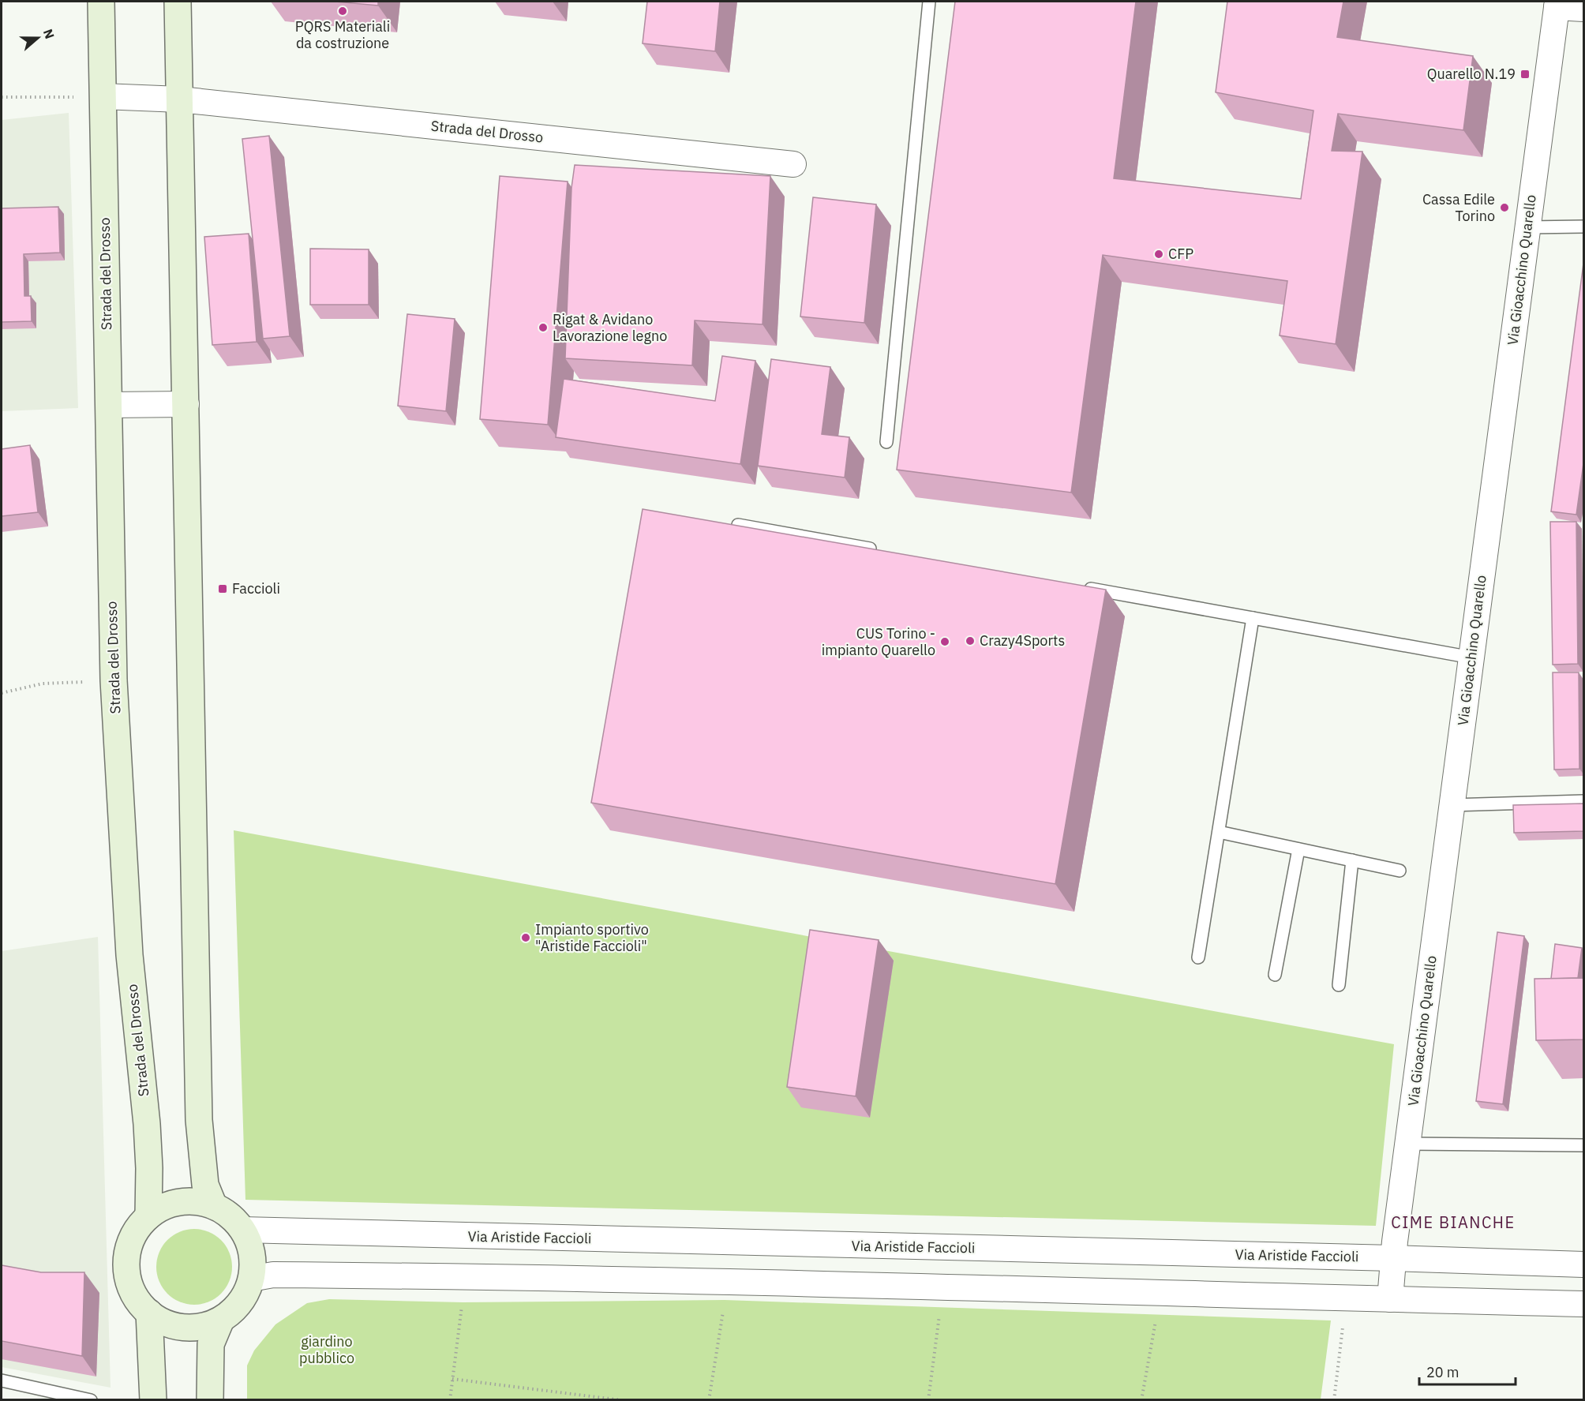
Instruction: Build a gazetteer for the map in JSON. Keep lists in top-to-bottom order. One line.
{"streets":{"street":["Strada del Drosso","Via Gioacchino Quarello","Via Aristide Faccioli"]},"crossings":[["Strada del Drosso","Via Aristide Faccioli"],["Via Gioacchino Quarello","Via Aristide Faccioli"]],"districts":["CIME BIANCHE"],"parks":["giardino pubblico"],"places":{"other":["PQRS Materiali da costruzione","Cassa Edile Torino","CFP","Rigat & Avidano Lavorazione legno","Crazy4Sports","CUS Torino - impianto Quarello","Impianto sportivo \"Aristide Faccioli\""],"transit":["Quarello N.19","Faccioli"]},"scale_bar":"20 m","north":"right"}
